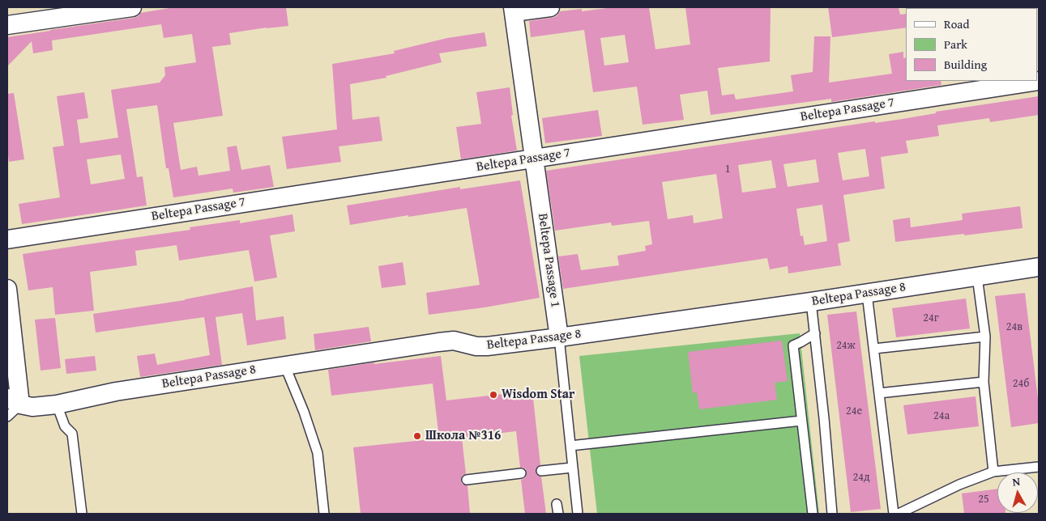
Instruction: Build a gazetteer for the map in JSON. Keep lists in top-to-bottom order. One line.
{"streets":{"street":["Beltepa Passage 7","Beltepa Passage 1","Beltepa Passage 8"]},"crossings":[["Beltepa Passage 7","Beltepa Passage 1"],["Beltepa Passage 1","Beltepa Passage 8"]],"places":["Wisdom Star","Школа №316"],"house_numbers":["1","24г","24в","24ж","24б","24е","24а","24д","25"],"legend":["Road","Park","Building"],"north":"top"}
